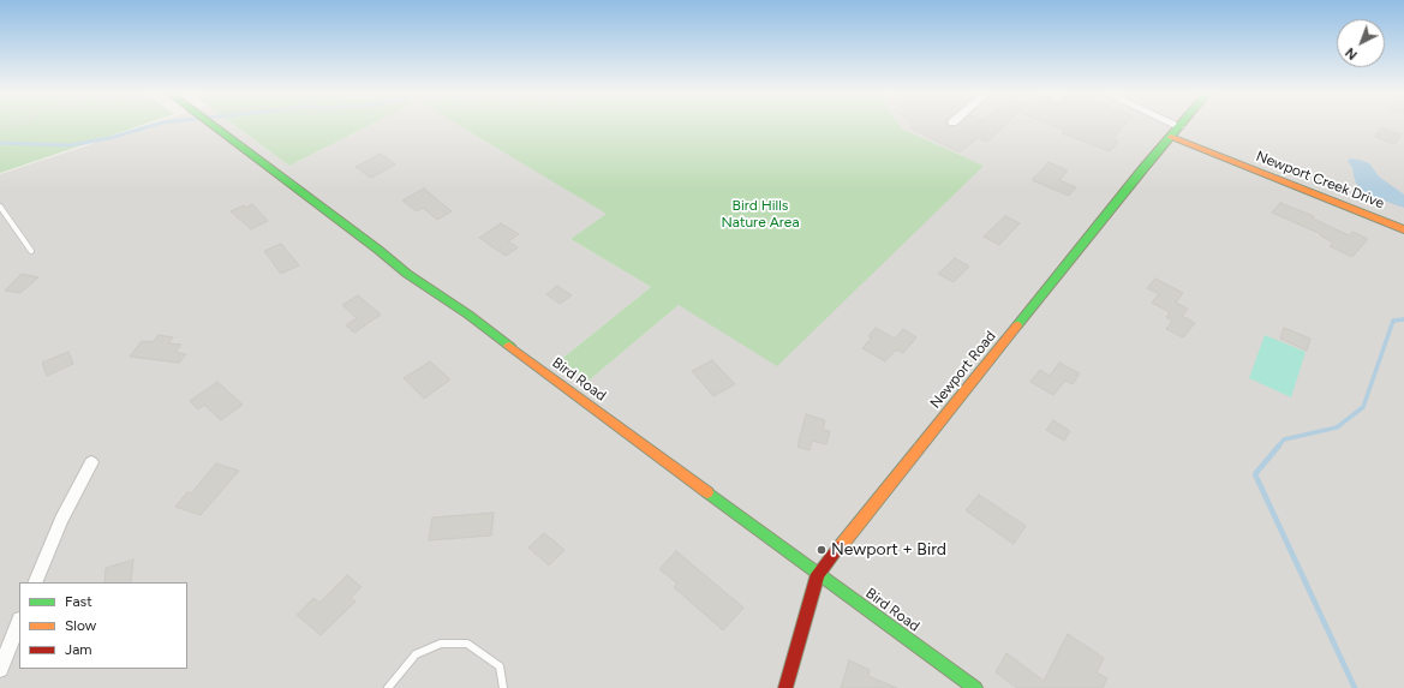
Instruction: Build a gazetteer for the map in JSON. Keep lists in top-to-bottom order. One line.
{"streets":{"street":["Newport Creek Drive","Newport Road","Bird Road"]},"crossings":[["Newport Creek Drive","Newport Road"],["Newport Road","Bird Road"]],"parks":["Bird Hills Nature Area"],"places":["Newport + Bird"],"legend":["Fast","Slow","Jam"],"north":"bottom left"}
